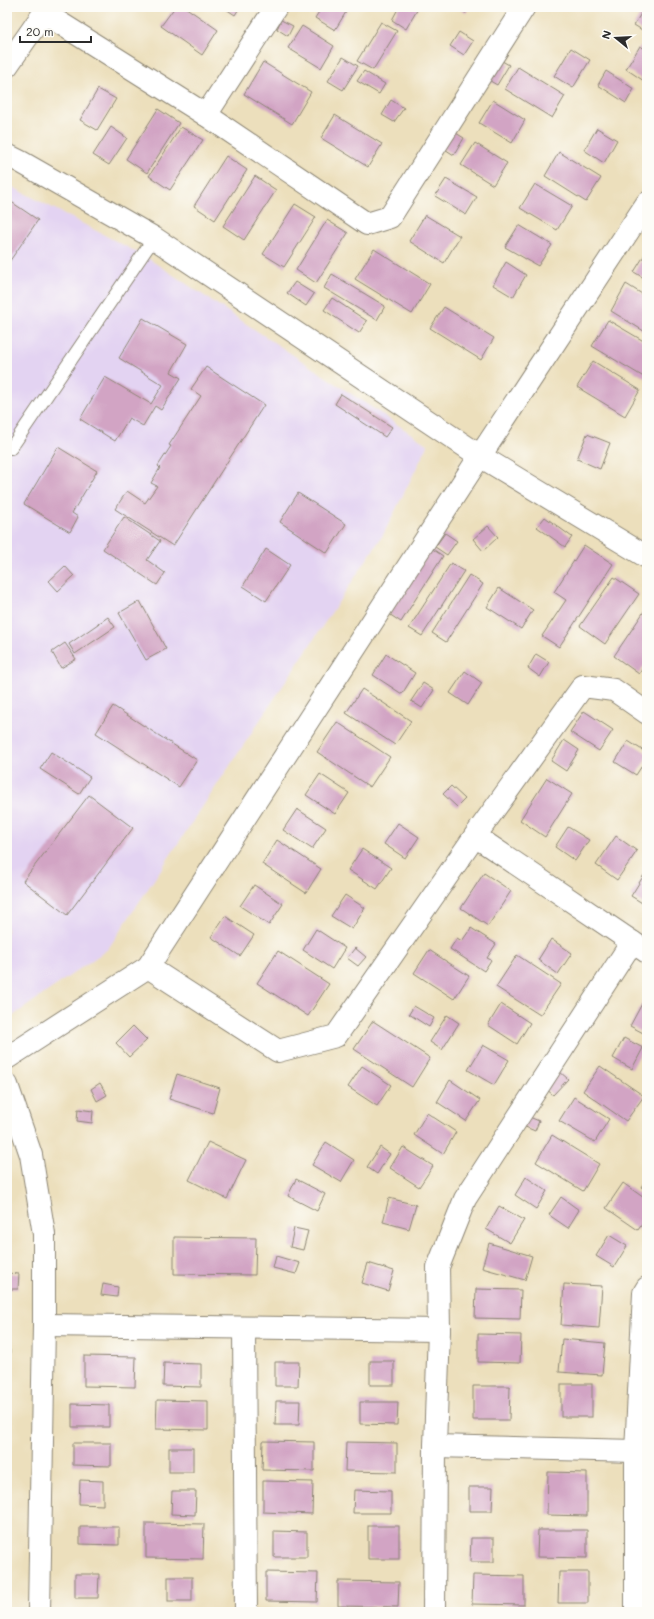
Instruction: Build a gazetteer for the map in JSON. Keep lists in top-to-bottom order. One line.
{"scale_bar":"20 m","north":"left"}
